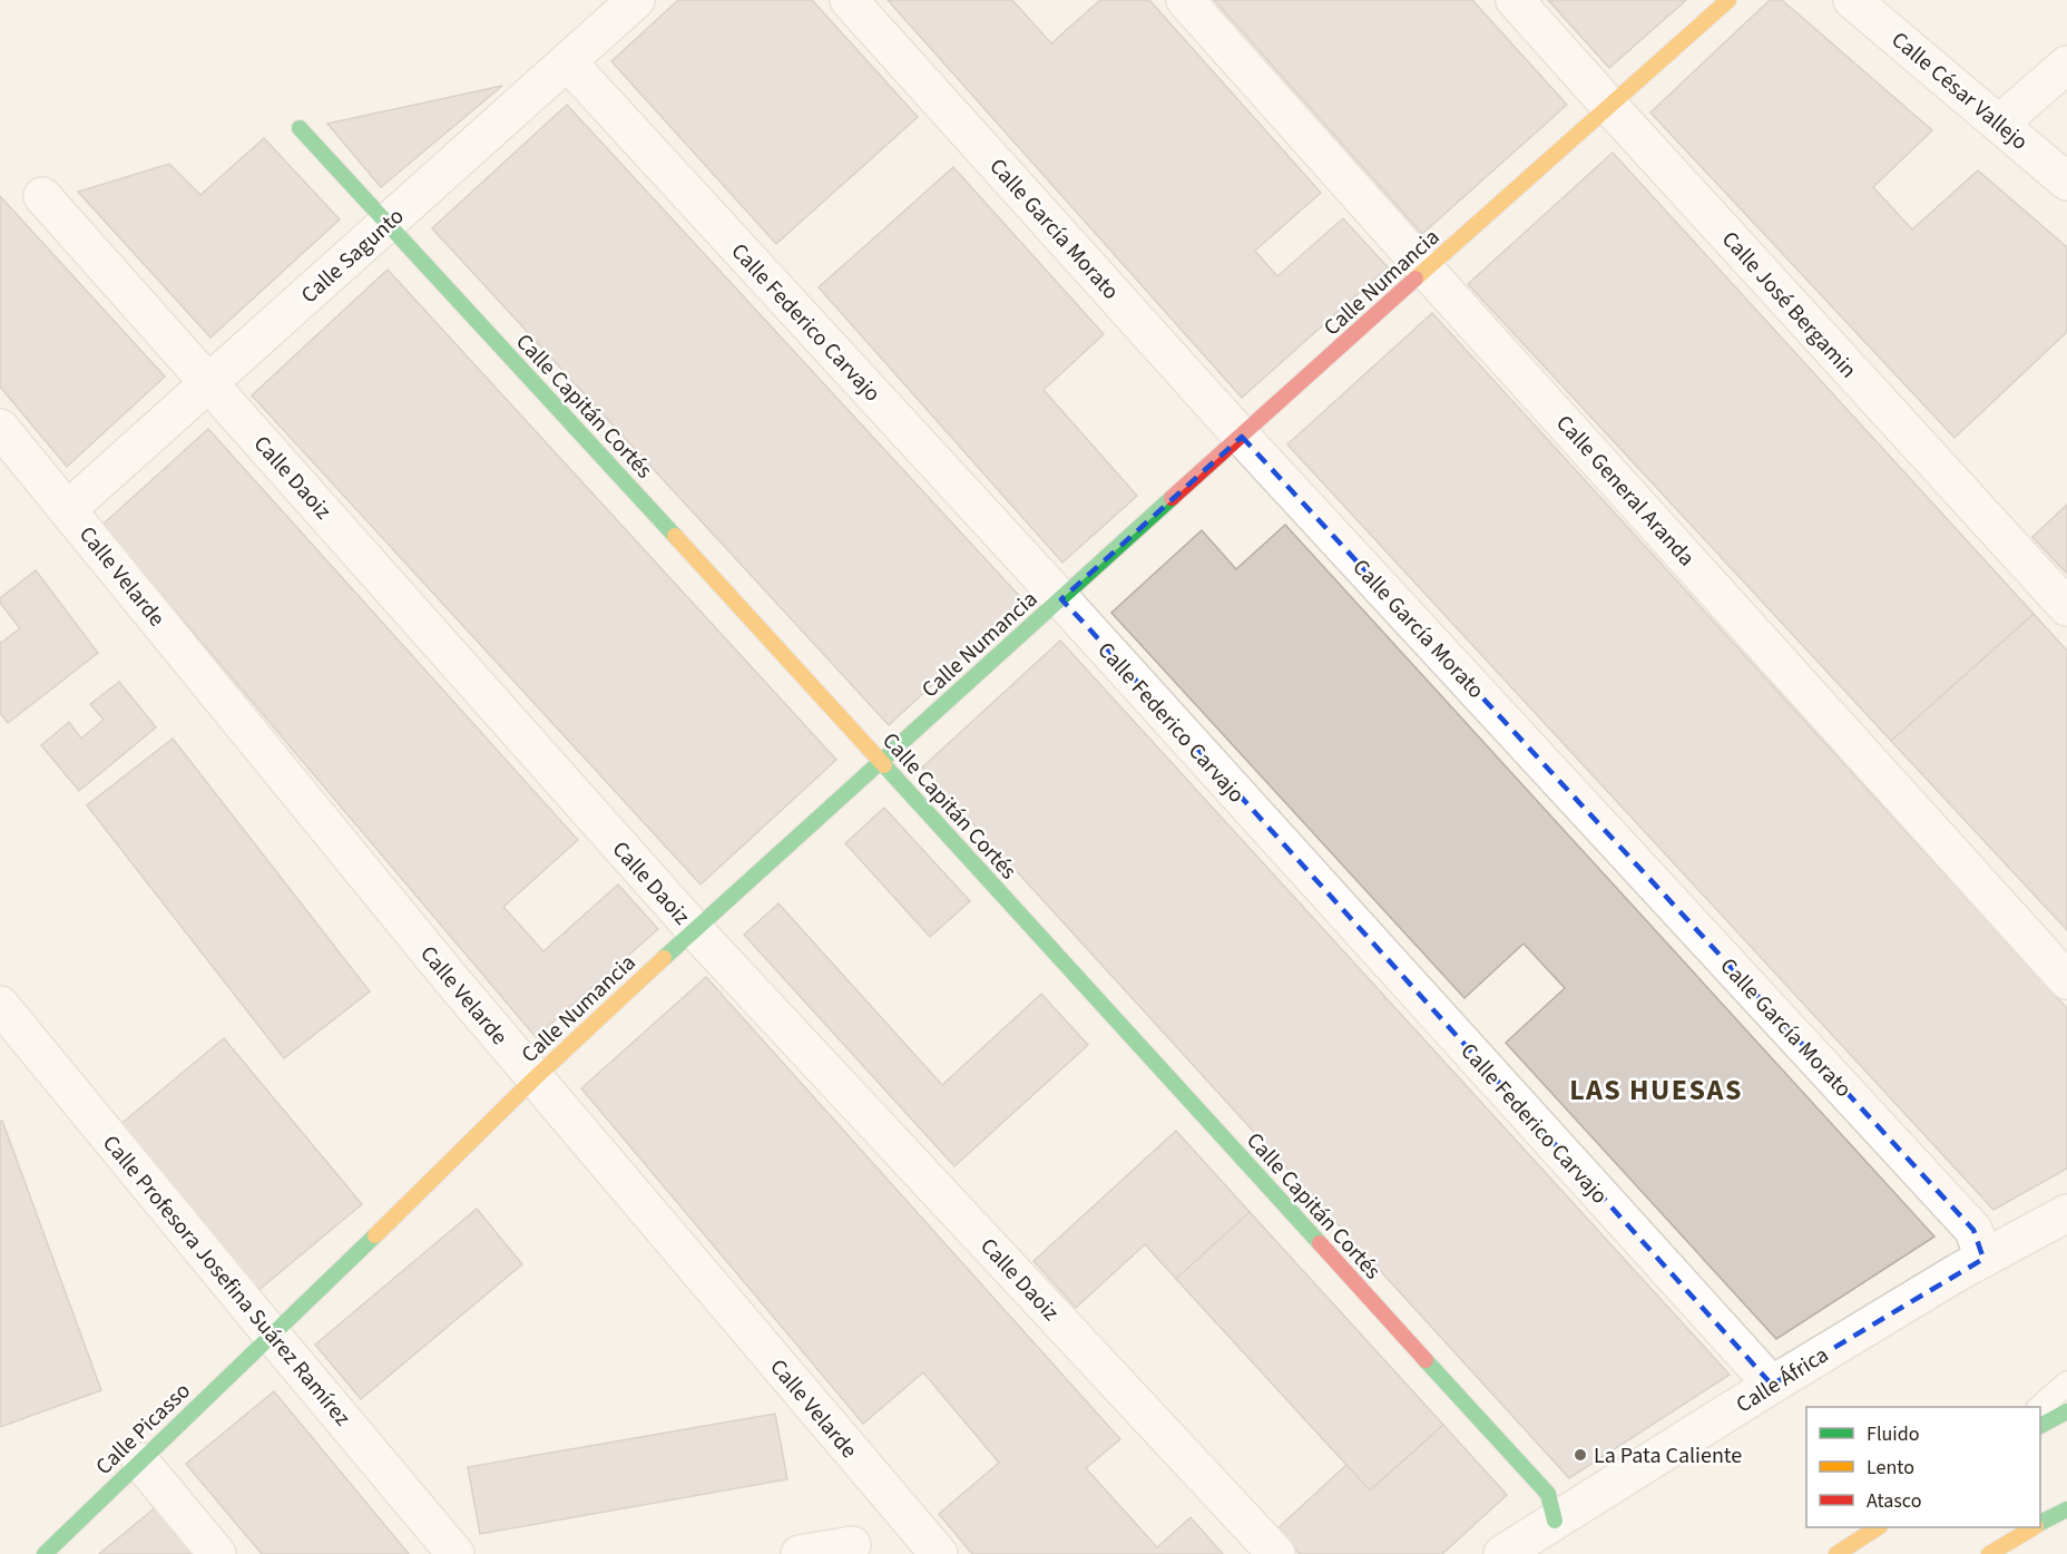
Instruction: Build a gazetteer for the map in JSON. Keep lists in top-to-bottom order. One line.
{"streets":{"main road":["Calle Numancia","Calle Capitán Cortés","Calle Picasso"],"street":["Calle César Vallejo","Calle García Morato","Calle Sagunto","Calle José Bergamin","Calle Federico Carvajo","Calle Daoiz","Calle General Aranda","Calle Velarde","Calle Profesora Josefina Suárez Ramírez","Calle África"]},"crossings":[["Calle García Morato","Calle Numancia"],["Calle García Morato","Calle África"],["Calle Sagunto","Calle Federico Carvajo"],["Calle Sagunto","Calle Capitán Cortés"],["Calle Sagunto","Calle Daoiz"],["Calle Sagunto","Calle Velarde"],["Calle Numancia","Calle José Bergamin"],["Calle Numancia","Calle Federico Carvajo"],["Calle Numancia","Calle Capitán Cortés"],["Calle Numancia","Calle Daoiz"],["Calle Numancia","Calle General Aranda"],["Calle Numancia","Calle Velarde"],["Calle Numancia","Calle Profesora Josefina Suárez Ramírez"],["Calle Numancia","Calle Picasso"],["Calle Federico Carvajo","Calle África"],["Calle Capitán Cortés","Calle África"],["Calle Profesora Josefina Suárez Ramírez","Calle Picasso"]],"districts":["LAS HUESAS"],"places":["La Pata Caliente"],"legend":["Fluido","Lento","Atasco"]}
